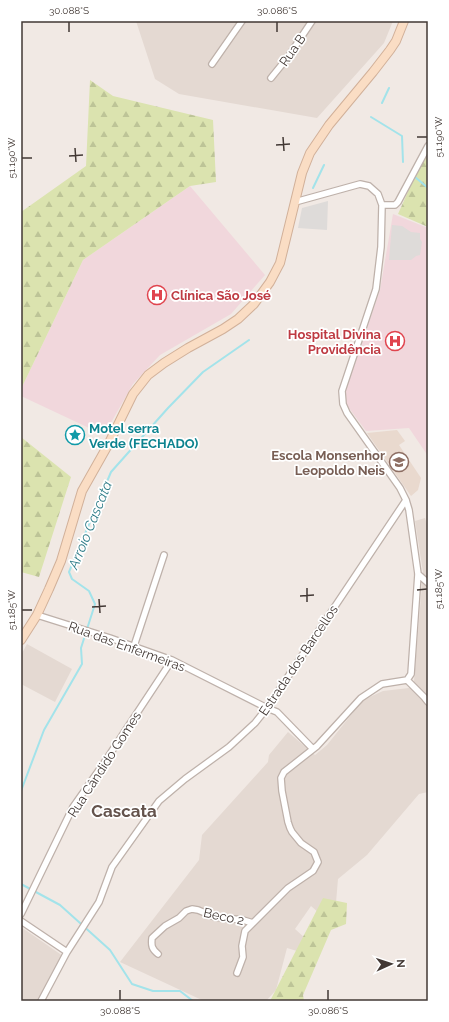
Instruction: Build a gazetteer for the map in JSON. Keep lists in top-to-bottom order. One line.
{"streets":{"street":["Rua B","Rua das Enfermeiras","Estrada dos Barcellos","Rua Cândido Gomes","Beco 2"]},"crossings":[["Rua das Enfermeiras","Estrada dos Barcellos"],["Rua das Enfermeiras","Rua Cândido Gomes"]],"districts":["Cascata"],"water":["Arroio Cascata"],"places":{"hospital":["Clínica São José","Hospital Divina Providência"],"place":["Motel serra Verde (FECHADO)"],"school or university":["Escola Monsenhor Leopoldo Neis"]},"north":"right","coordinates":["30.088°S","30.086°S","51.190°W","51.185°W"]}
